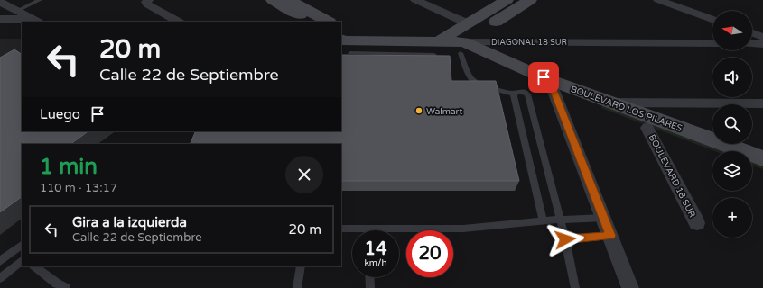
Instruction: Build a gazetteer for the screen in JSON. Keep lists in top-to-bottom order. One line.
{"streets":{"street":["DIAGONAL 18 SUR","BOULEVARD LOS PILARES","BOULEVARD 18 SUR"]},"crossings":[["DIAGONAL 18 SUR","BOULEVARD LOS PILARES"],["BOULEVARD LOS PILARES","BOULEVARD 18 SUR"]],"places":["Walmart"],"north":"left","page":{"map_buttons":"+","turn":["20 m","Calle 22 de Septiembre"],"then":"Luego","heading":["1 min","110 m · 13:17"],"list":[{"name":"Gira a la izquierda","note":"Calle 22 de Septiembre","value":"20 m"}],"speed":"14 km/h","limit":"20"}}
